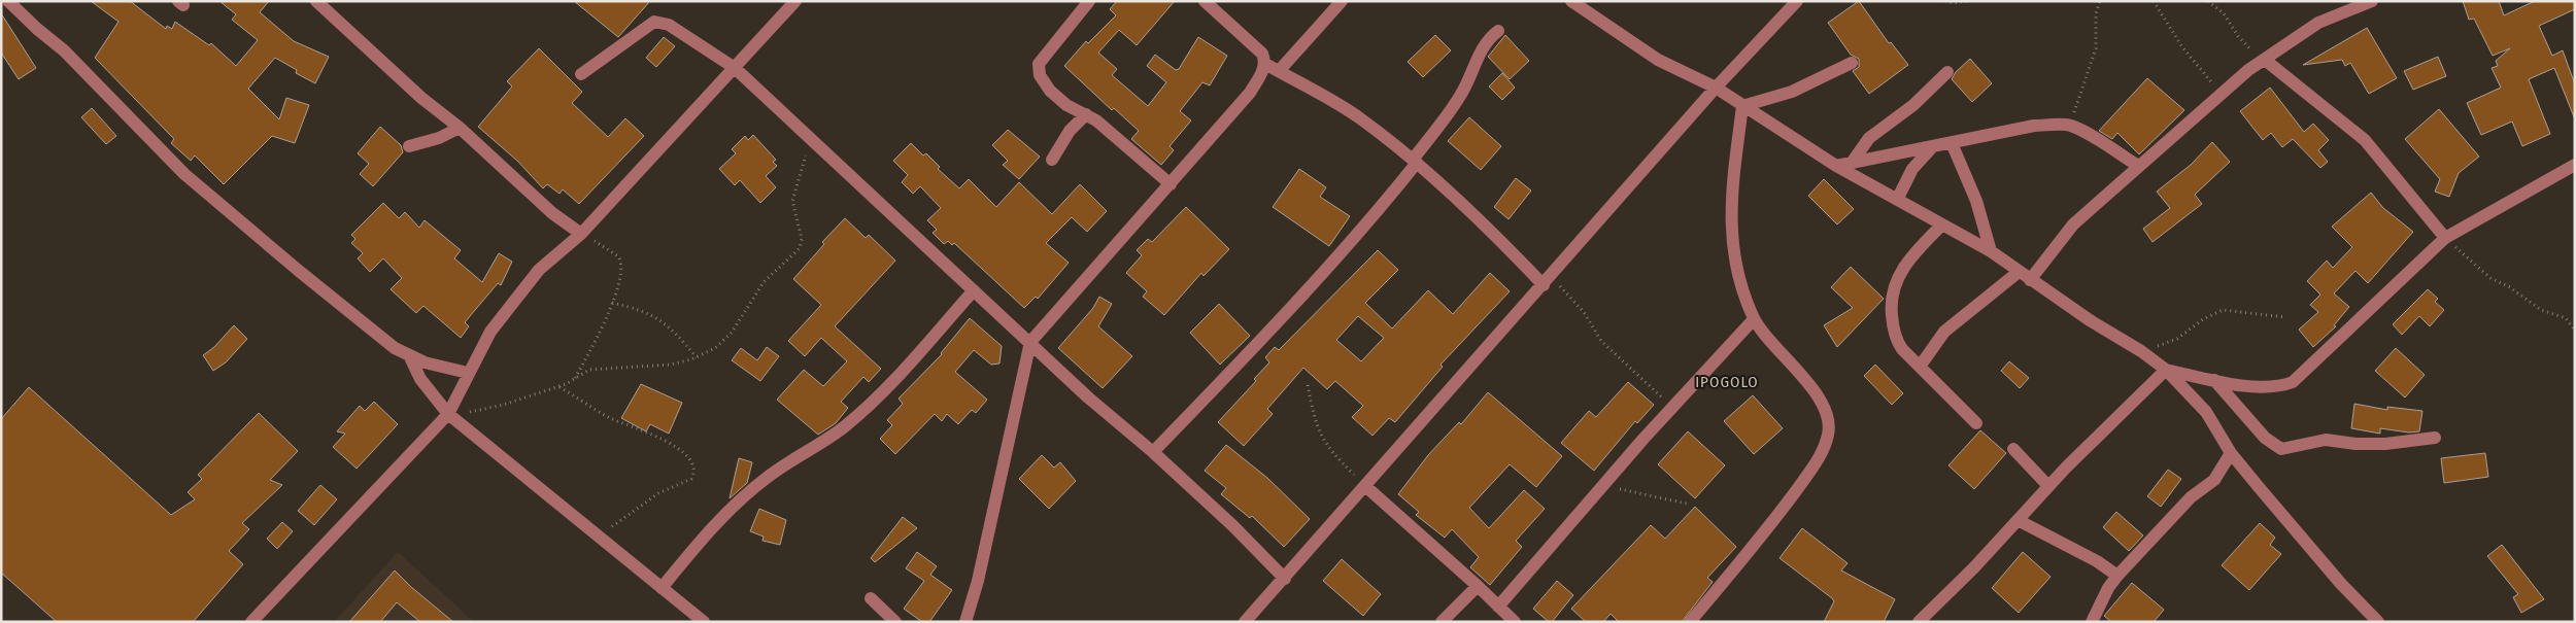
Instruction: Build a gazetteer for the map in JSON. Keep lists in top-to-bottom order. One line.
{"districts":["IPOGOLO"]}
